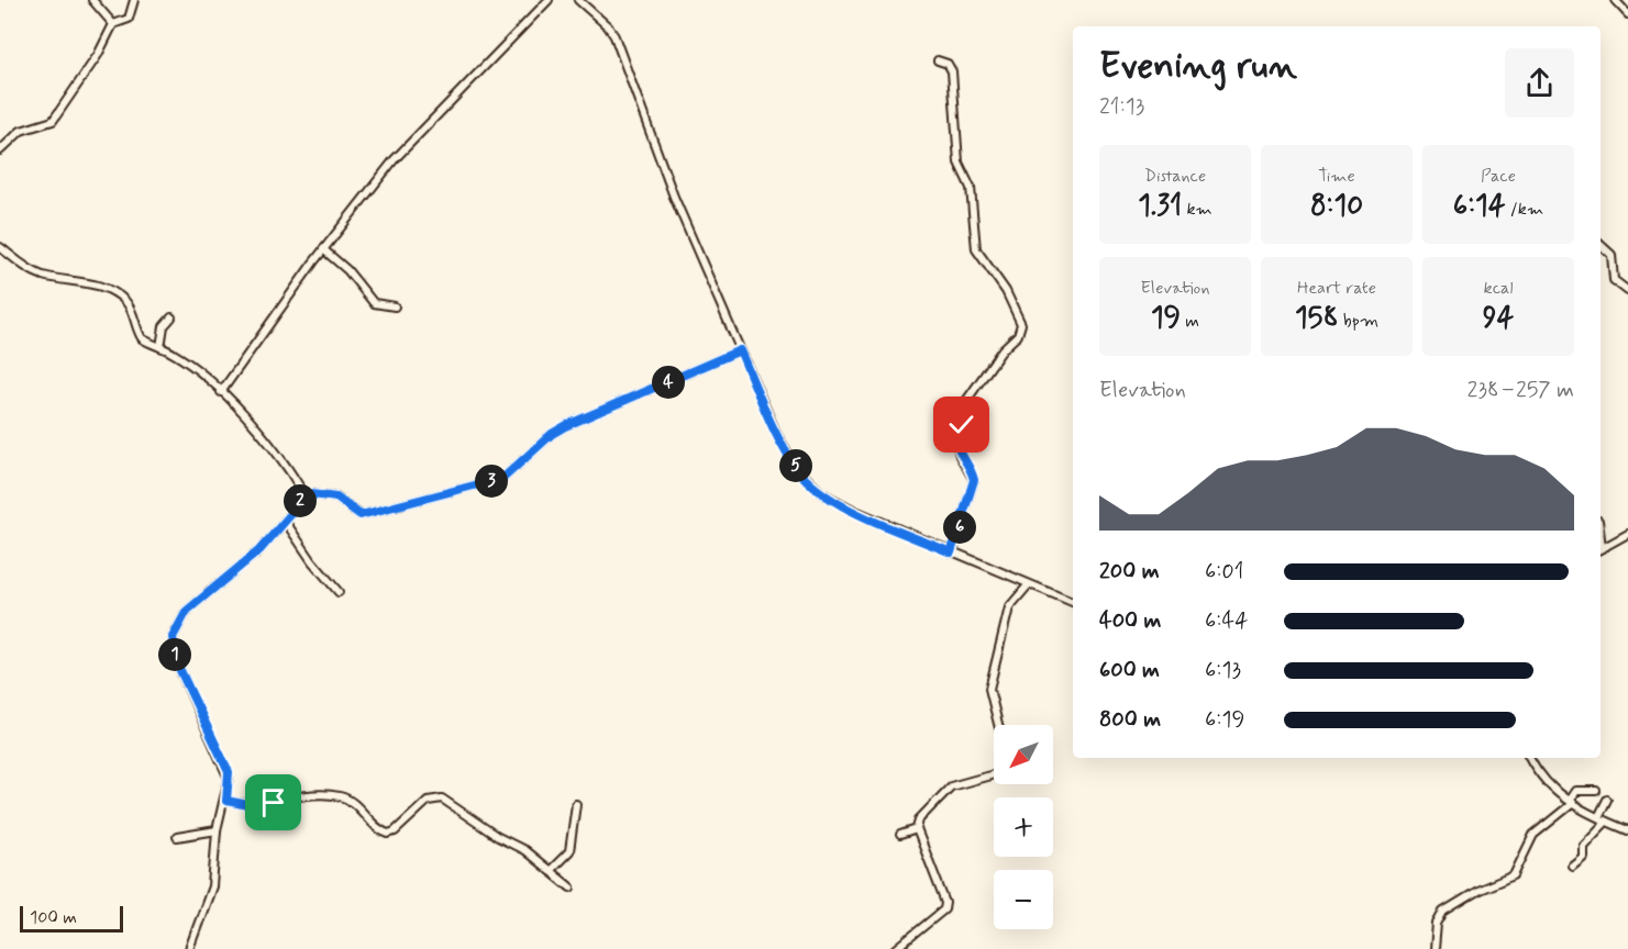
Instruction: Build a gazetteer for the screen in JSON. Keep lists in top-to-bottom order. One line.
{"scale_bar":"100 m","north":"bottom left","page":{"heading":["Evening run","21:13"],"stats":[["Distance","1.31 km"],["Time","8:10"],["Pace","6:14 /km"],["Elevation","19 m"],["Heart rate","158 bpm"],["kcal","94"]],"chart":["Elevation","238–257 m"],"pins":["4","5","3","2","6","1"],"list":[{"name":"200 m","note":"6:01"},{"name":"400 m","note":"6:44"},{"name":"600 m","note":"6:13"},{"name":"800 m","note":"6:19"}],"map_buttons":["+","−"],"scale":"100 m"}}
